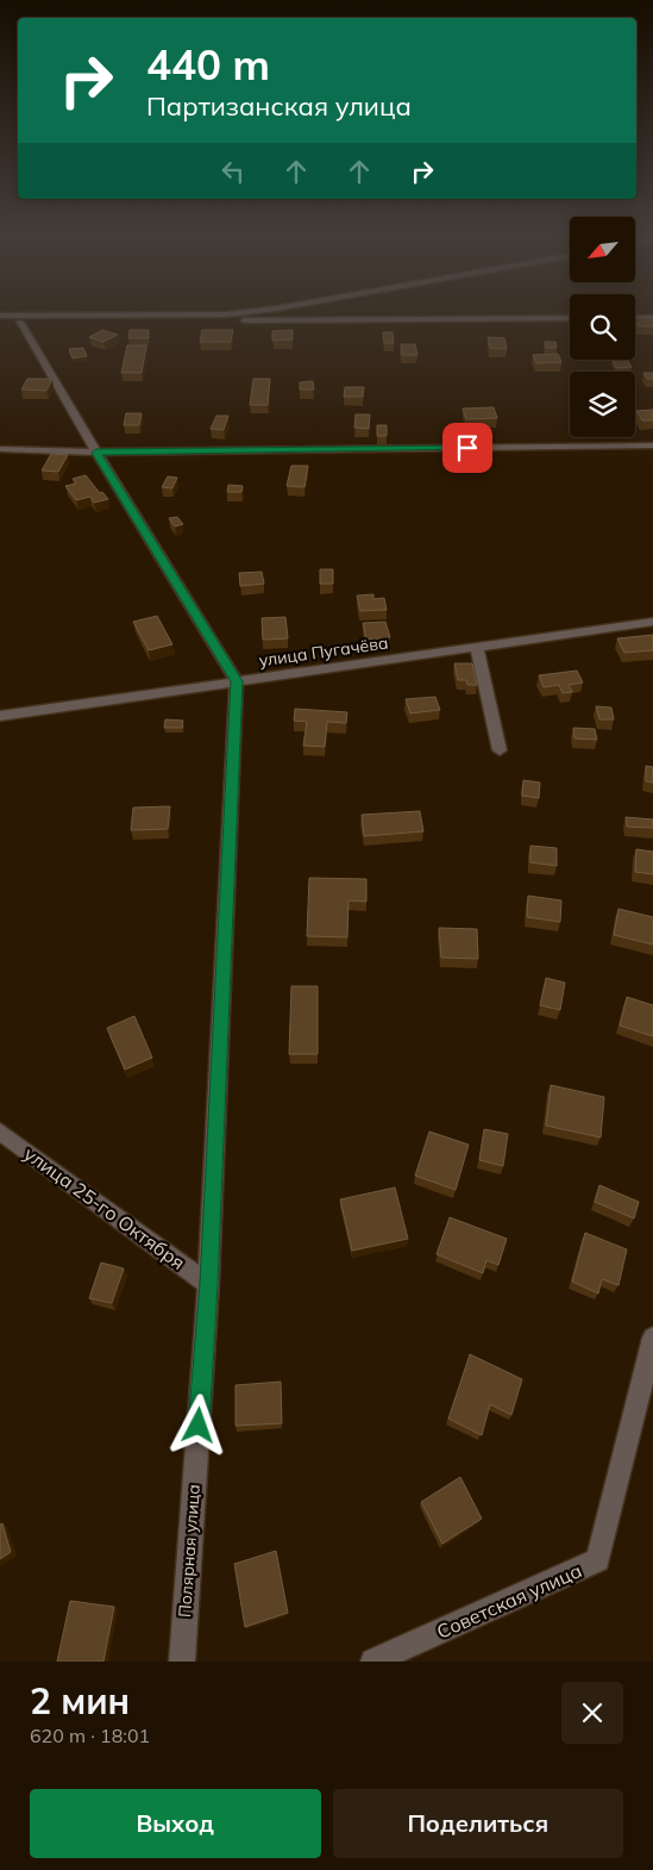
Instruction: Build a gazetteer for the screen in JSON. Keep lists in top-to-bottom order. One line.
{"streets":{"street":["улица Пугачёва","улица 25-го Октября","Полярная улица","Советская улица"]},"crossings":[["улица Пугачёва","Полярная улица"],["улица 25-го Октября","Полярная улица"]],"north":"bottom left","page":{"turn":["440 m","Партизанская улица"],"heading":["2 мин","620 m · 18:01"],"buttons":["Выход","Поделиться"]}}
